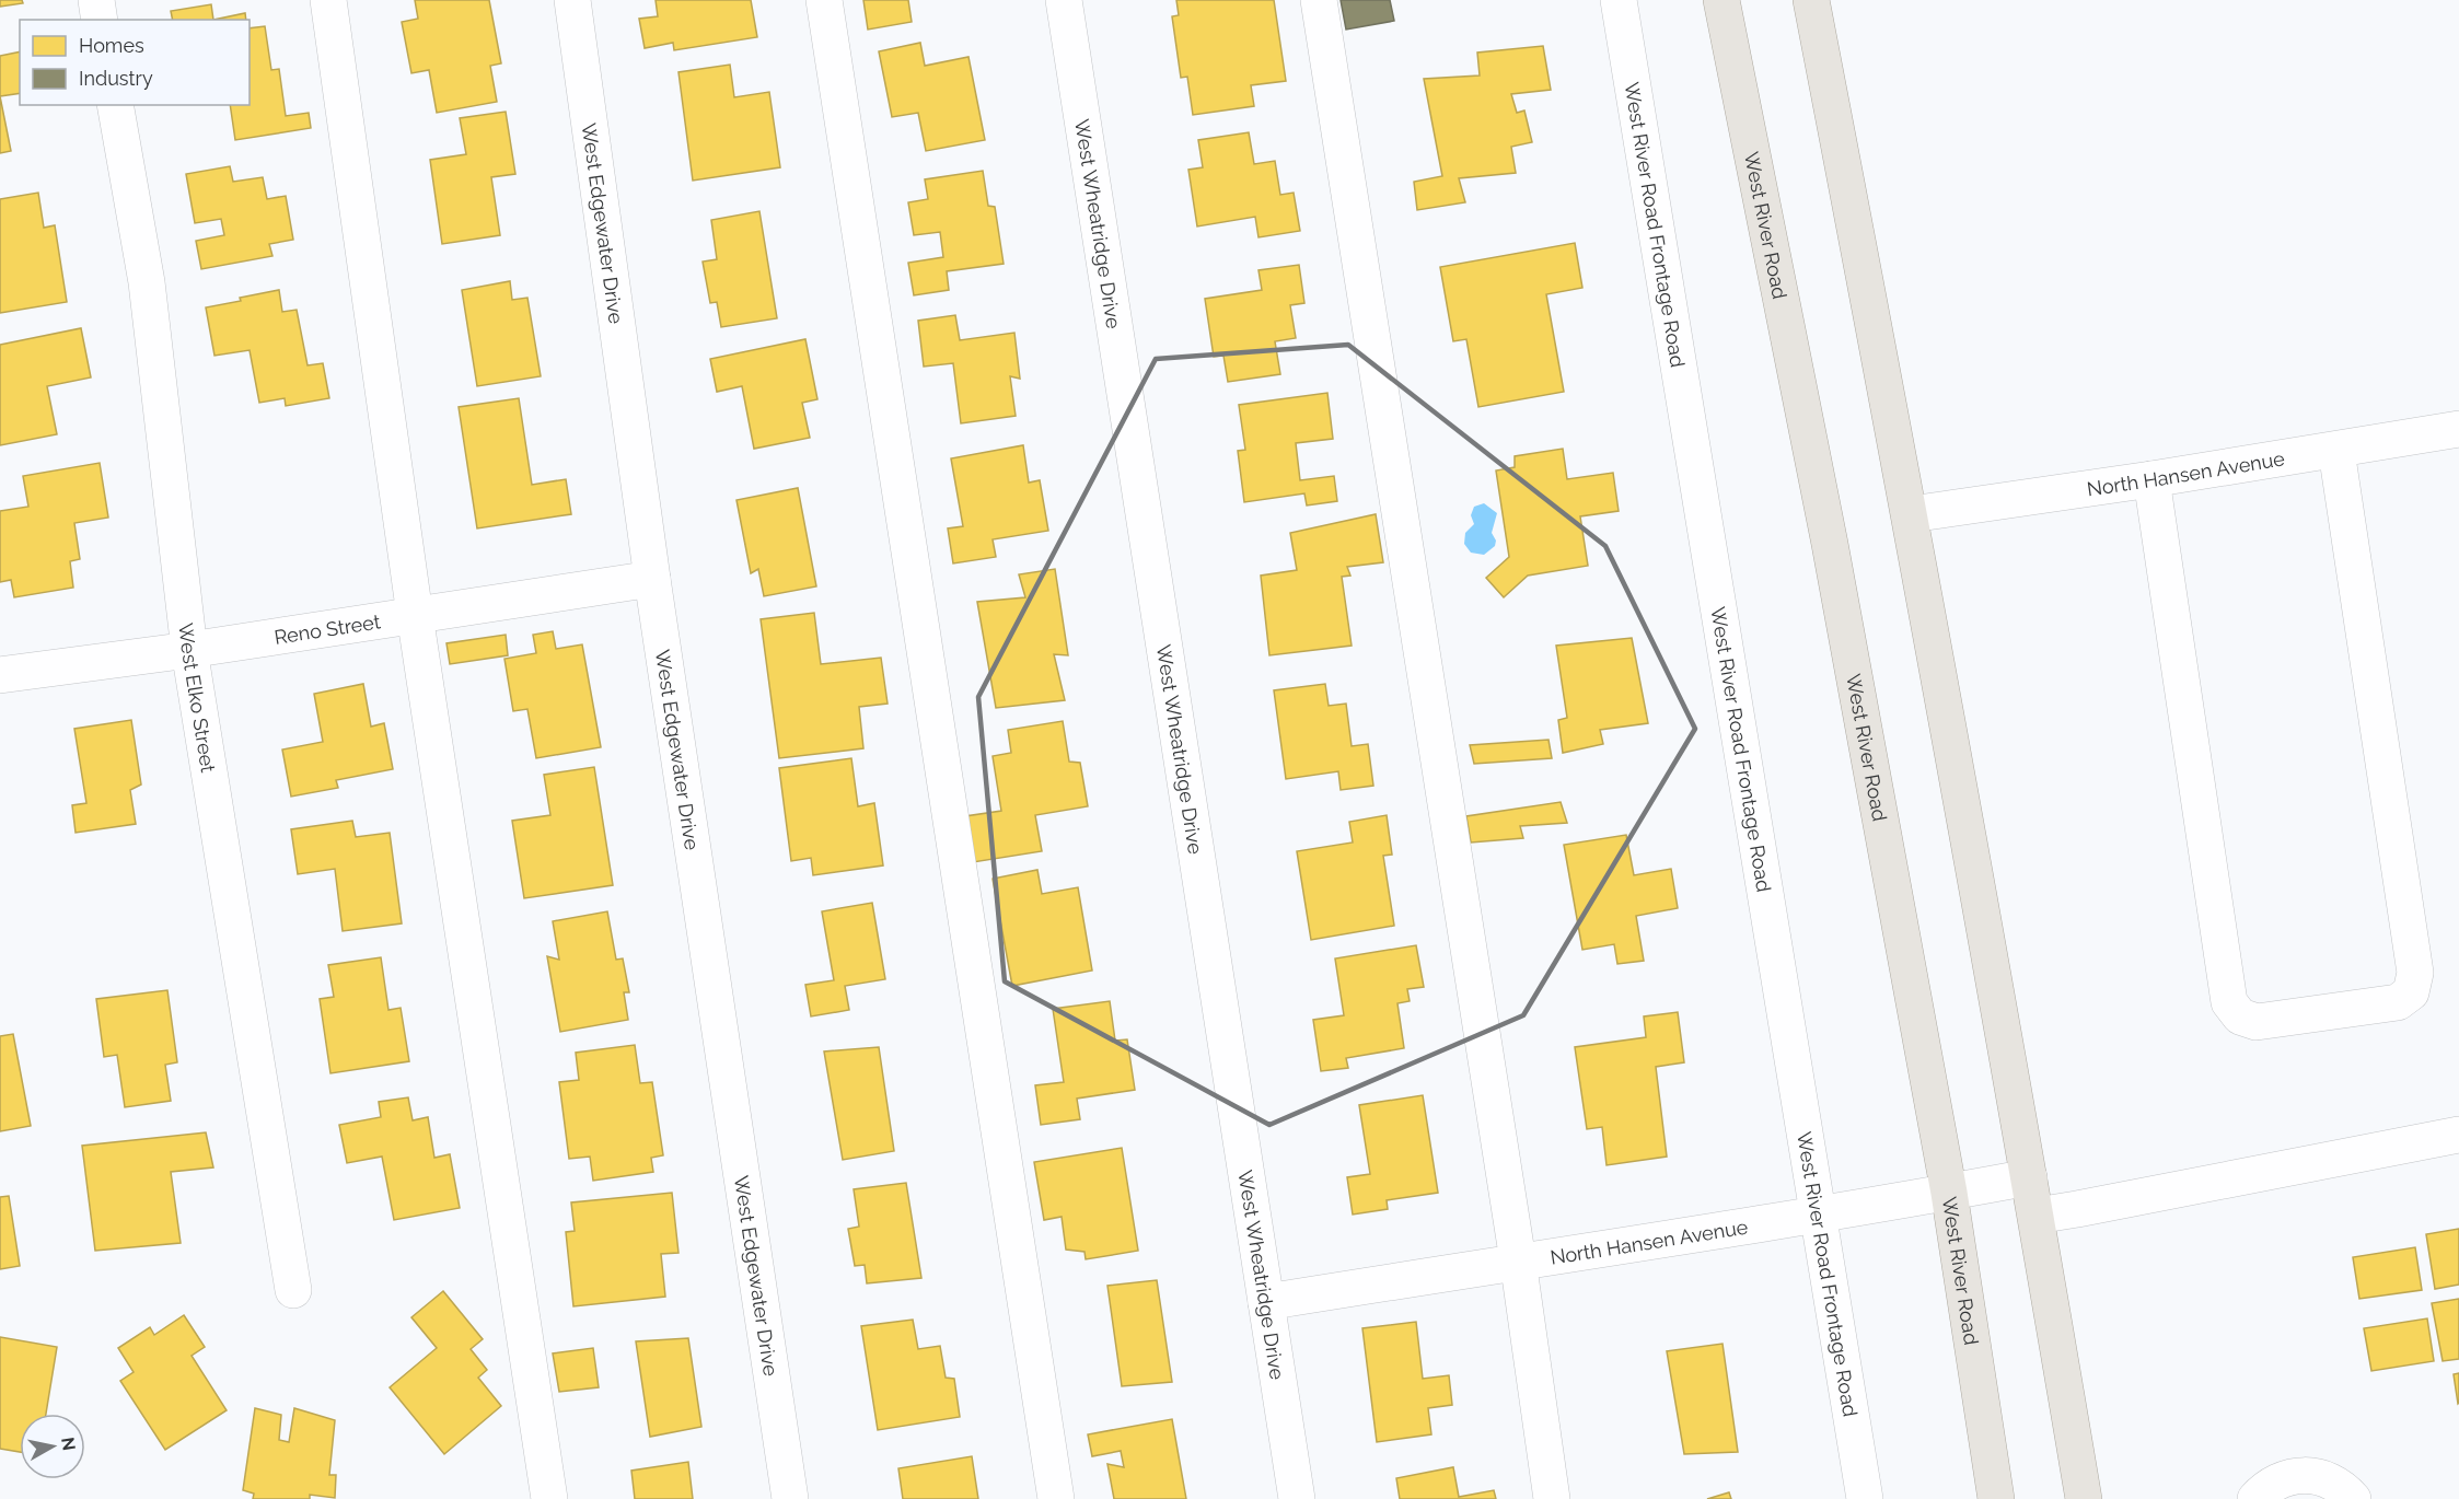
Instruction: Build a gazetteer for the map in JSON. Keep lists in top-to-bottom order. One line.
{"streets":{"main road":["West River Road"],"street":["West Edgewater Drive","West Wheatridge Drive","West River Road Frontage Road","North Hansen Avenue","Reno Street","West Elko Street"]},"crossings":[["West Edgewater Drive","Reno Street"],["West Wheatridge Drive","North Hansen Avenue"],["West River Road Frontage Road","North Hansen Avenue"],["West River Road","North Hansen Avenue"],["Reno Street","West Elko Street"]],"legend":["Homes","Industry"],"north":"right"}
